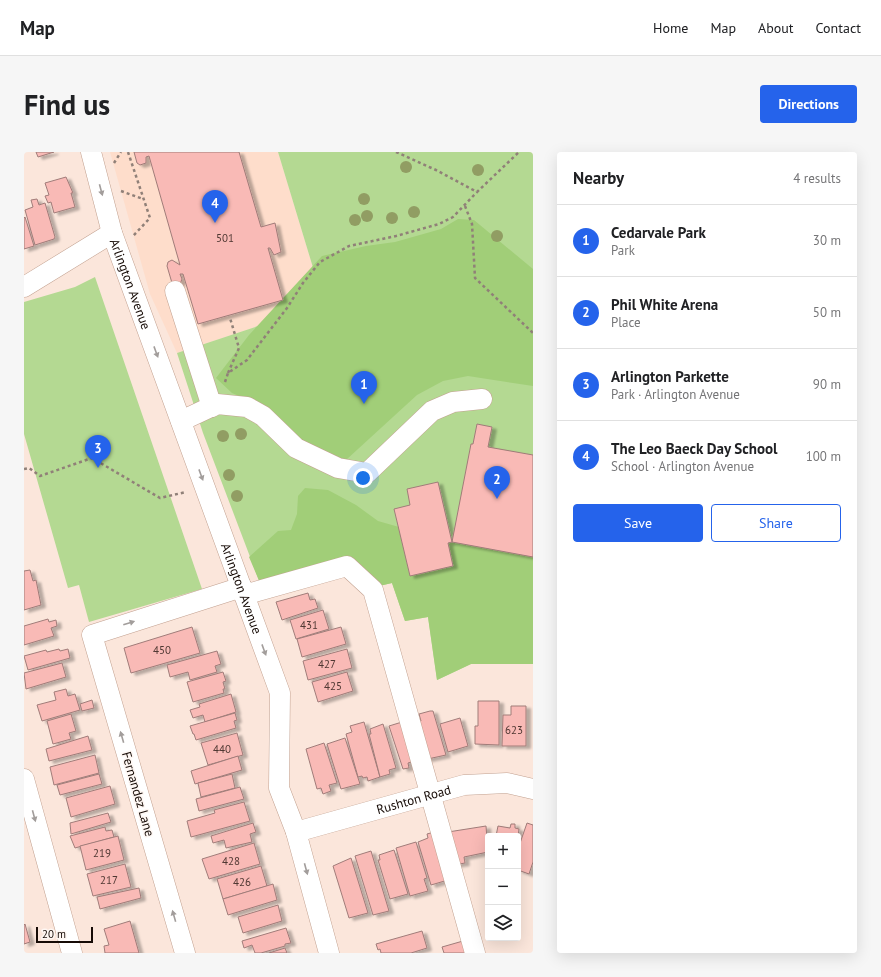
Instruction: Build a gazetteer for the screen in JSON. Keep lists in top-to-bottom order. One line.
{"streets":{"street":["Arlington Avenue","Fernandez Lane","Rushton Road"]},"crossings":[["Arlington Avenue","Fernandez Lane"],["Arlington Avenue","Rushton Road"]],"house_numbers":["501","431","450","427","425","623","440","219","428","217","426"],"scale_bar":"20 m","page":{"header":"Map","nav":["Home","Map","About","Contact"],"buttons":["Directions",["Save","Share"]],"title":"Find us","heading":["Nearby","4 results"],"pins":["4","1","3","2"],"list":[{"mark":"1","name":"Cedarvale Park","note":"Park","value":"30 m"},{"mark":"2","name":"Phil White Arena","note":"Place","value":"50 m"},{"mark":"3","name":"Arlington Parkette","note":"Park · Arlington Avenue","value":"90 m"},{"mark":"4","name":"The Leo Baeck Day School","note":"School · Arlington Avenue","value":"100 m"}],"map_buttons":["+","−"],"scale":"20 m"}}
